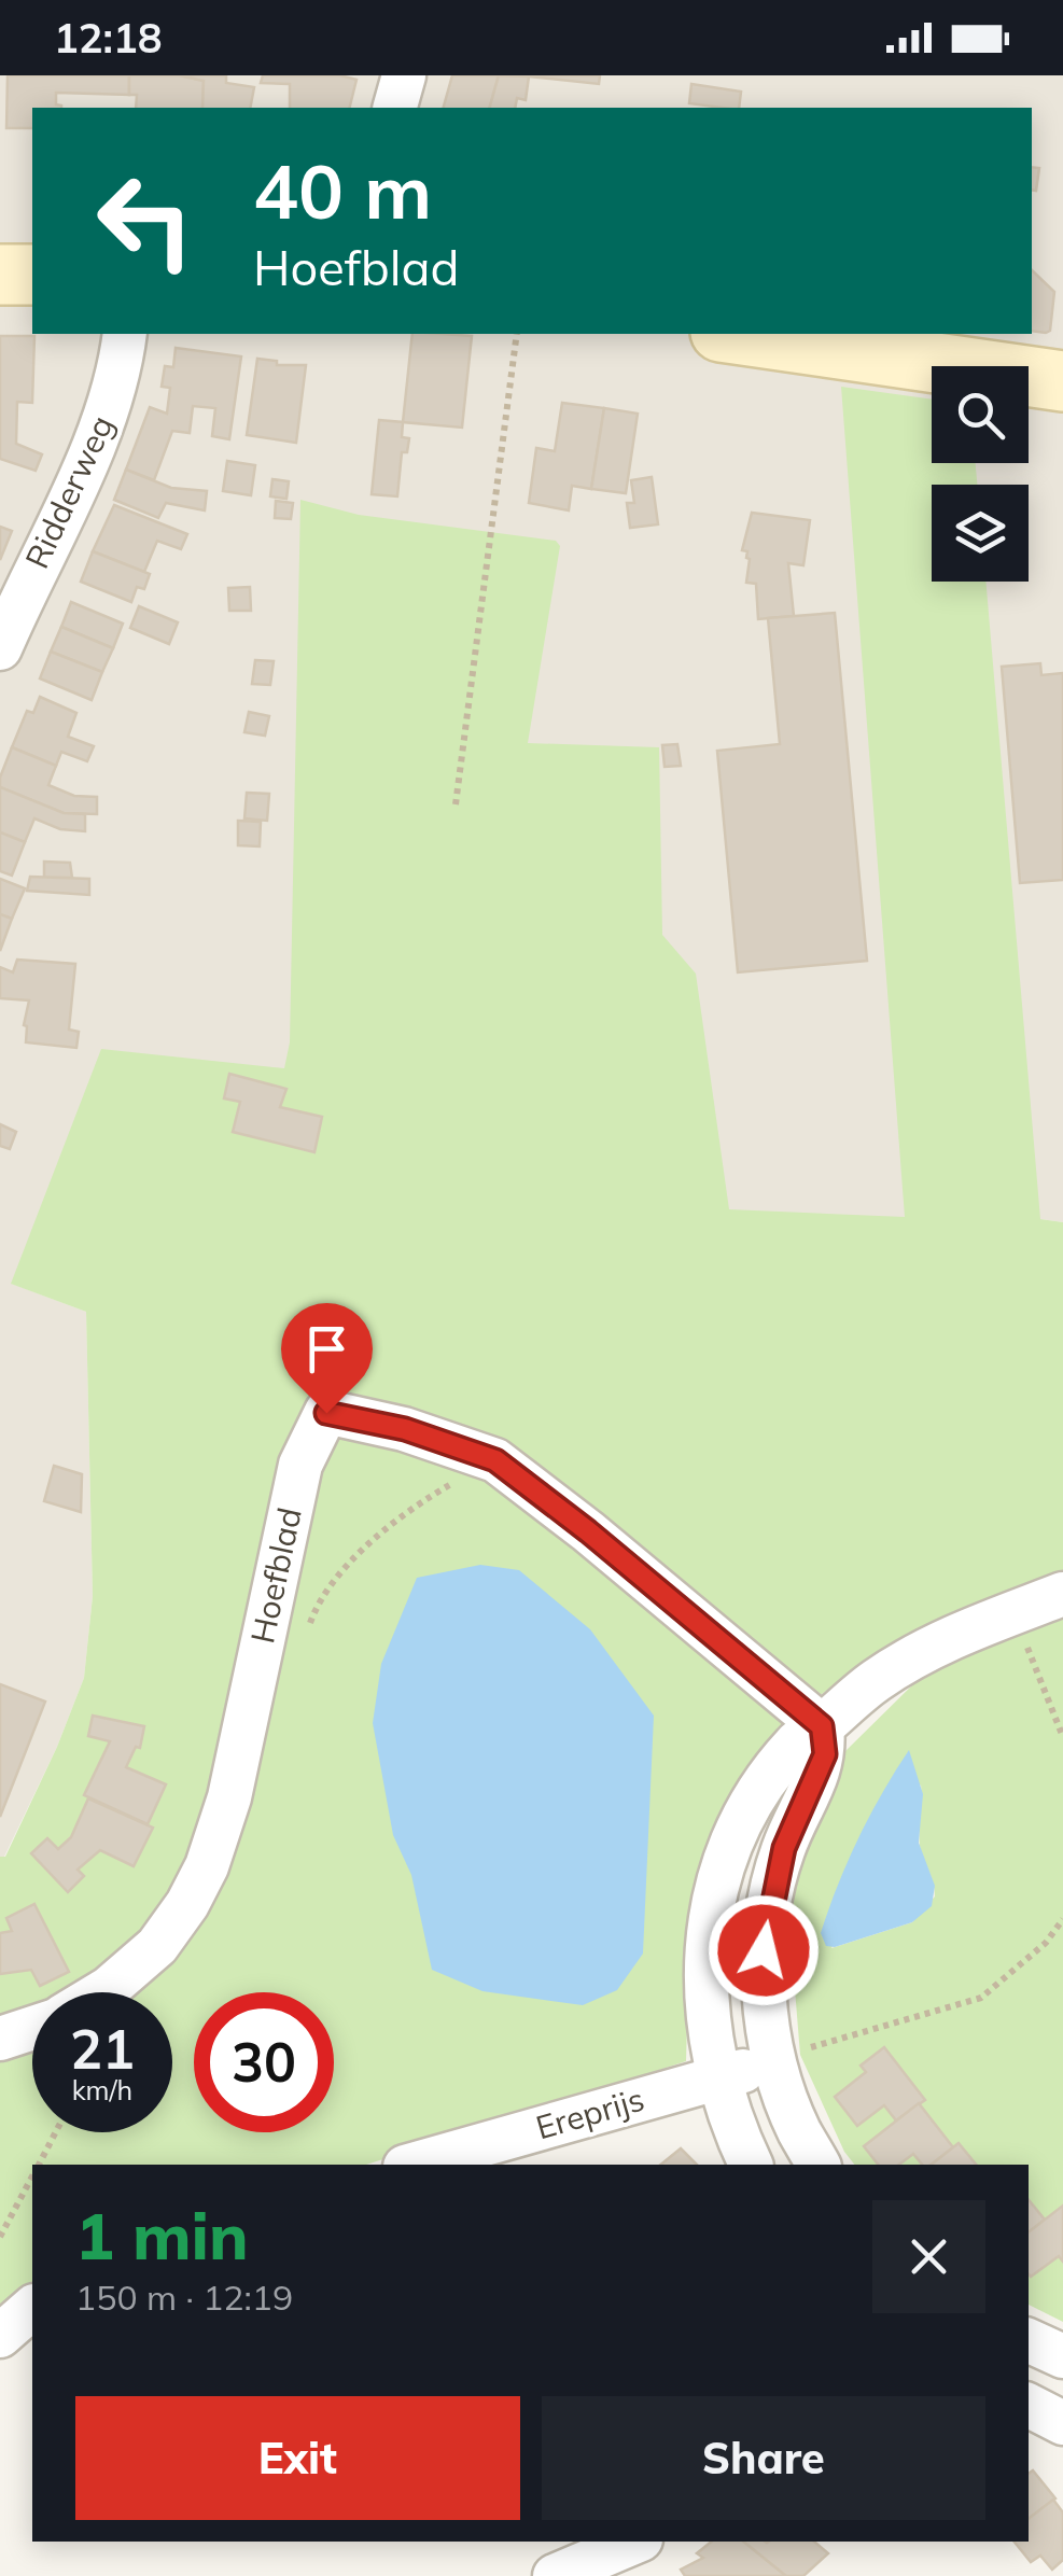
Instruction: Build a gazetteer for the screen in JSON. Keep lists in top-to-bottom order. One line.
{"streets":{"street":["Ridderweg","Hoefblad","Ereprijs"]},"page":{"status":"12:18","turn":["40 m","Hoefblad"],"speed":"21 km/h","limit":"30","heading":["1 min","150 m · 12:19"],"buttons":["Exit","Share"]}}
